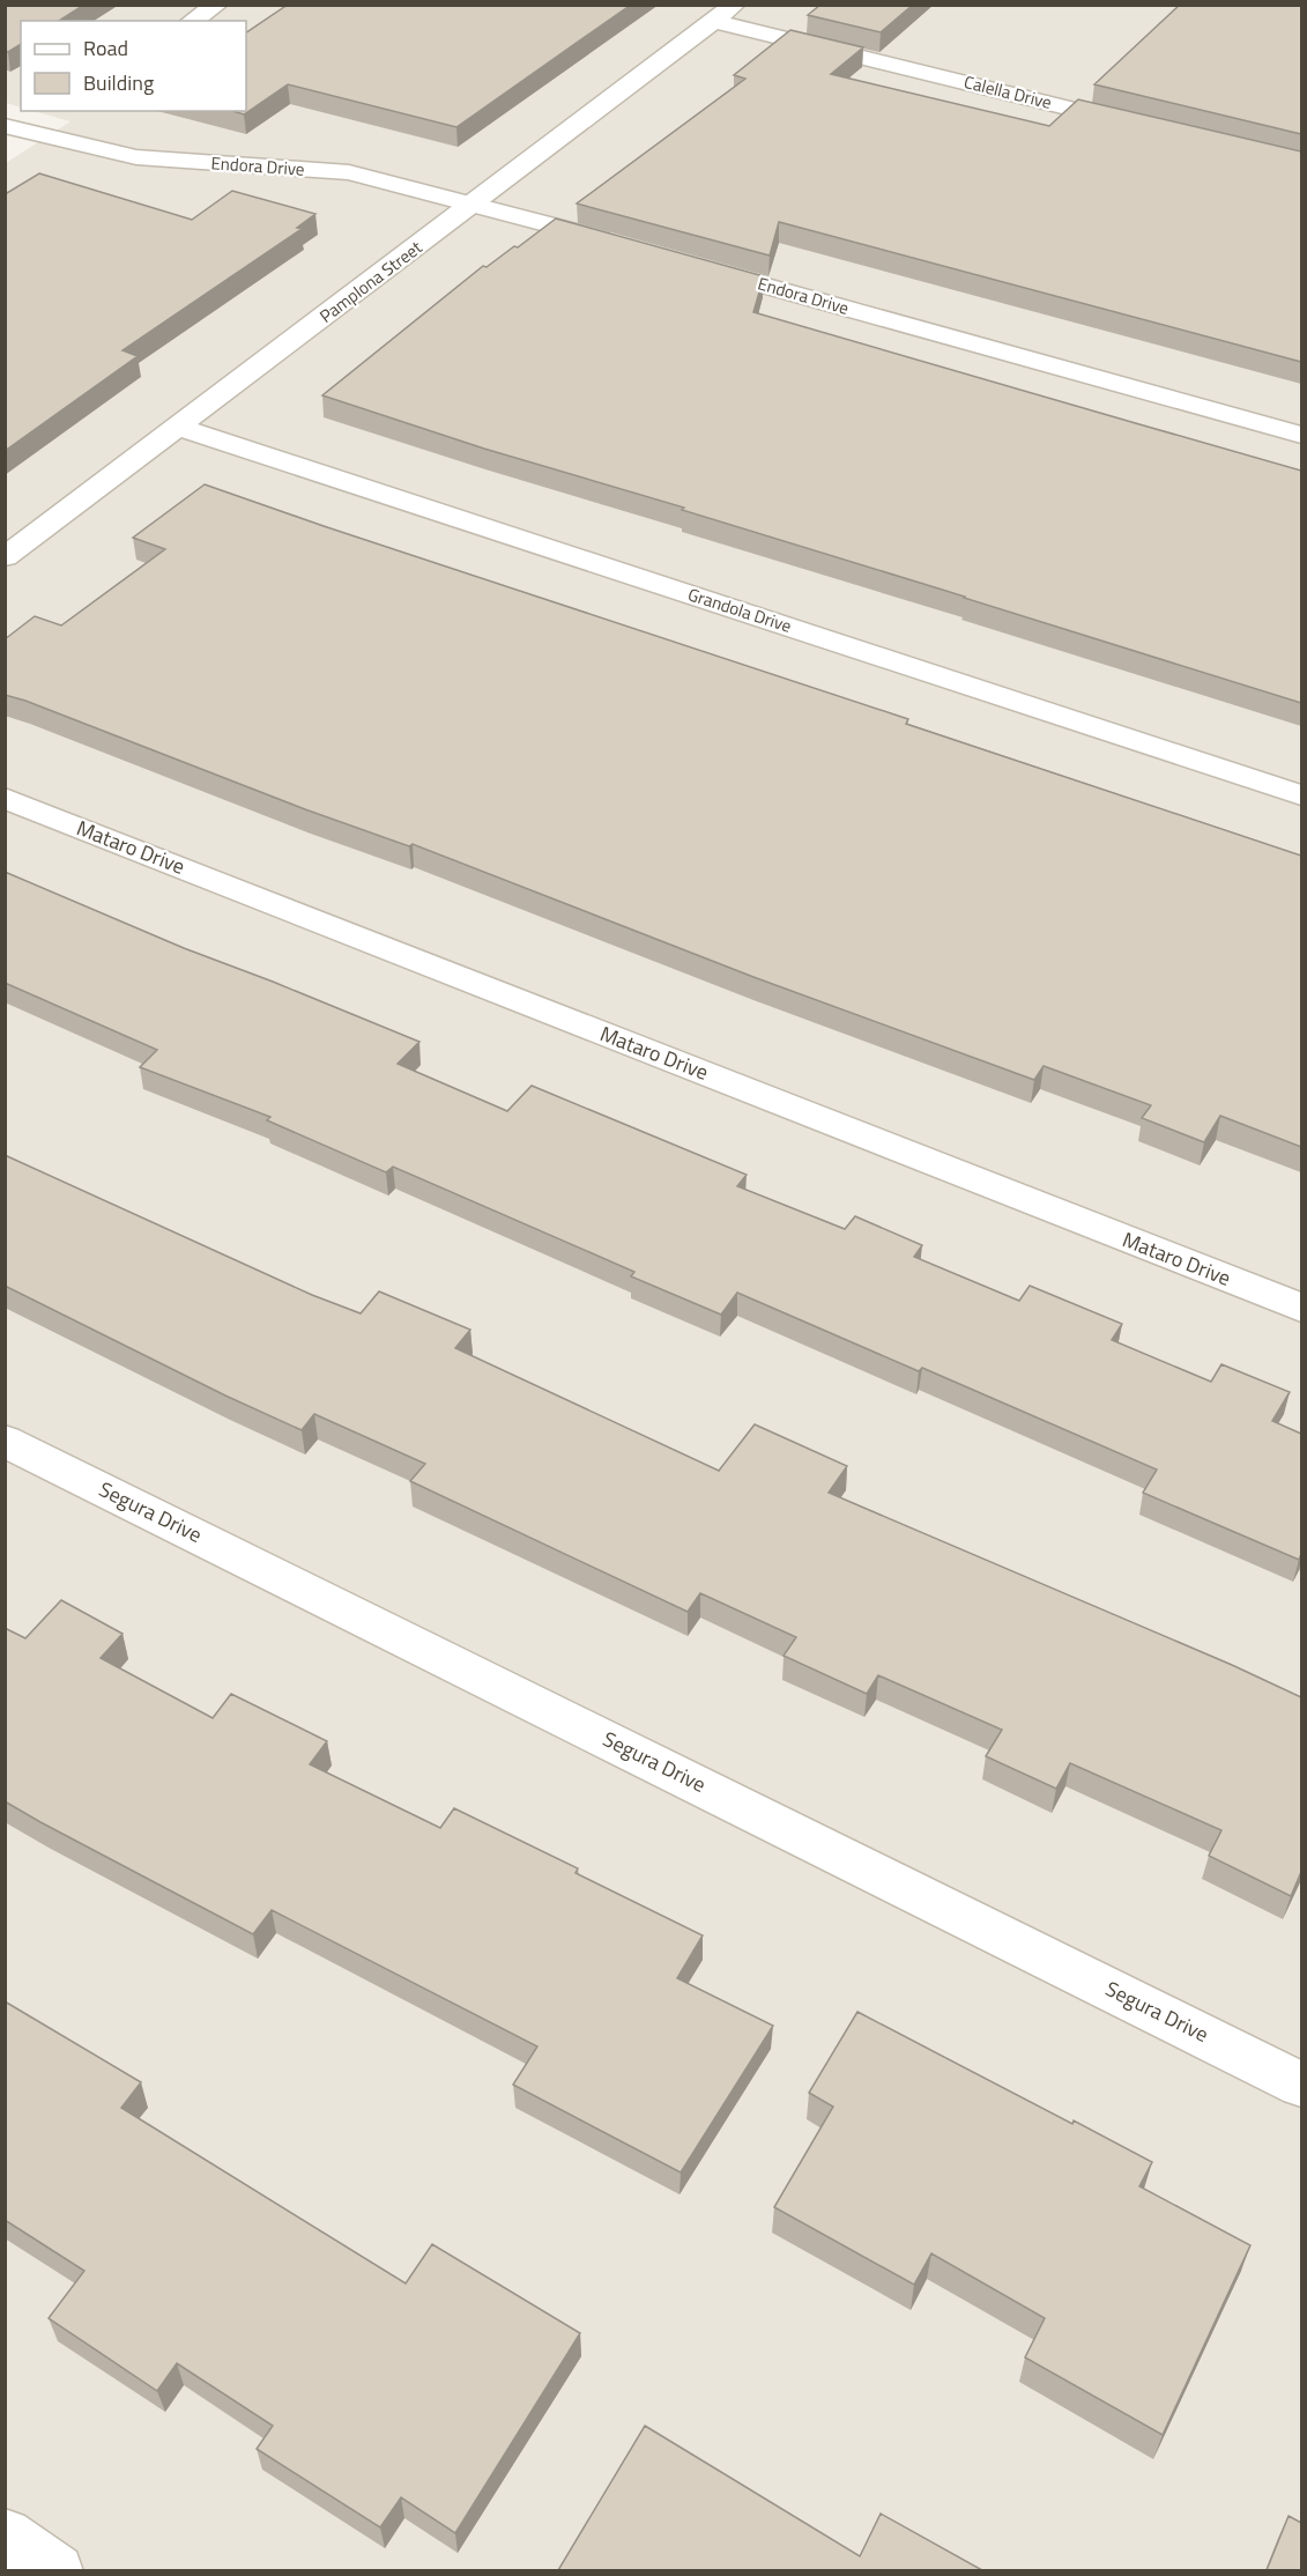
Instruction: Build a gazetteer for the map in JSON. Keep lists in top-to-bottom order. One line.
{"streets":{"street":["Calella Drive","Endora Drive","Pamplona Street","Grandola Drive","Mataro Drive","Segura Drive"]},"crossings":[["Calella Drive","Pamplona Street"],["Endora Drive","Pamplona Street"],["Pamplona Street","Grandola Drive"]],"legend":["Road","Building"]}
